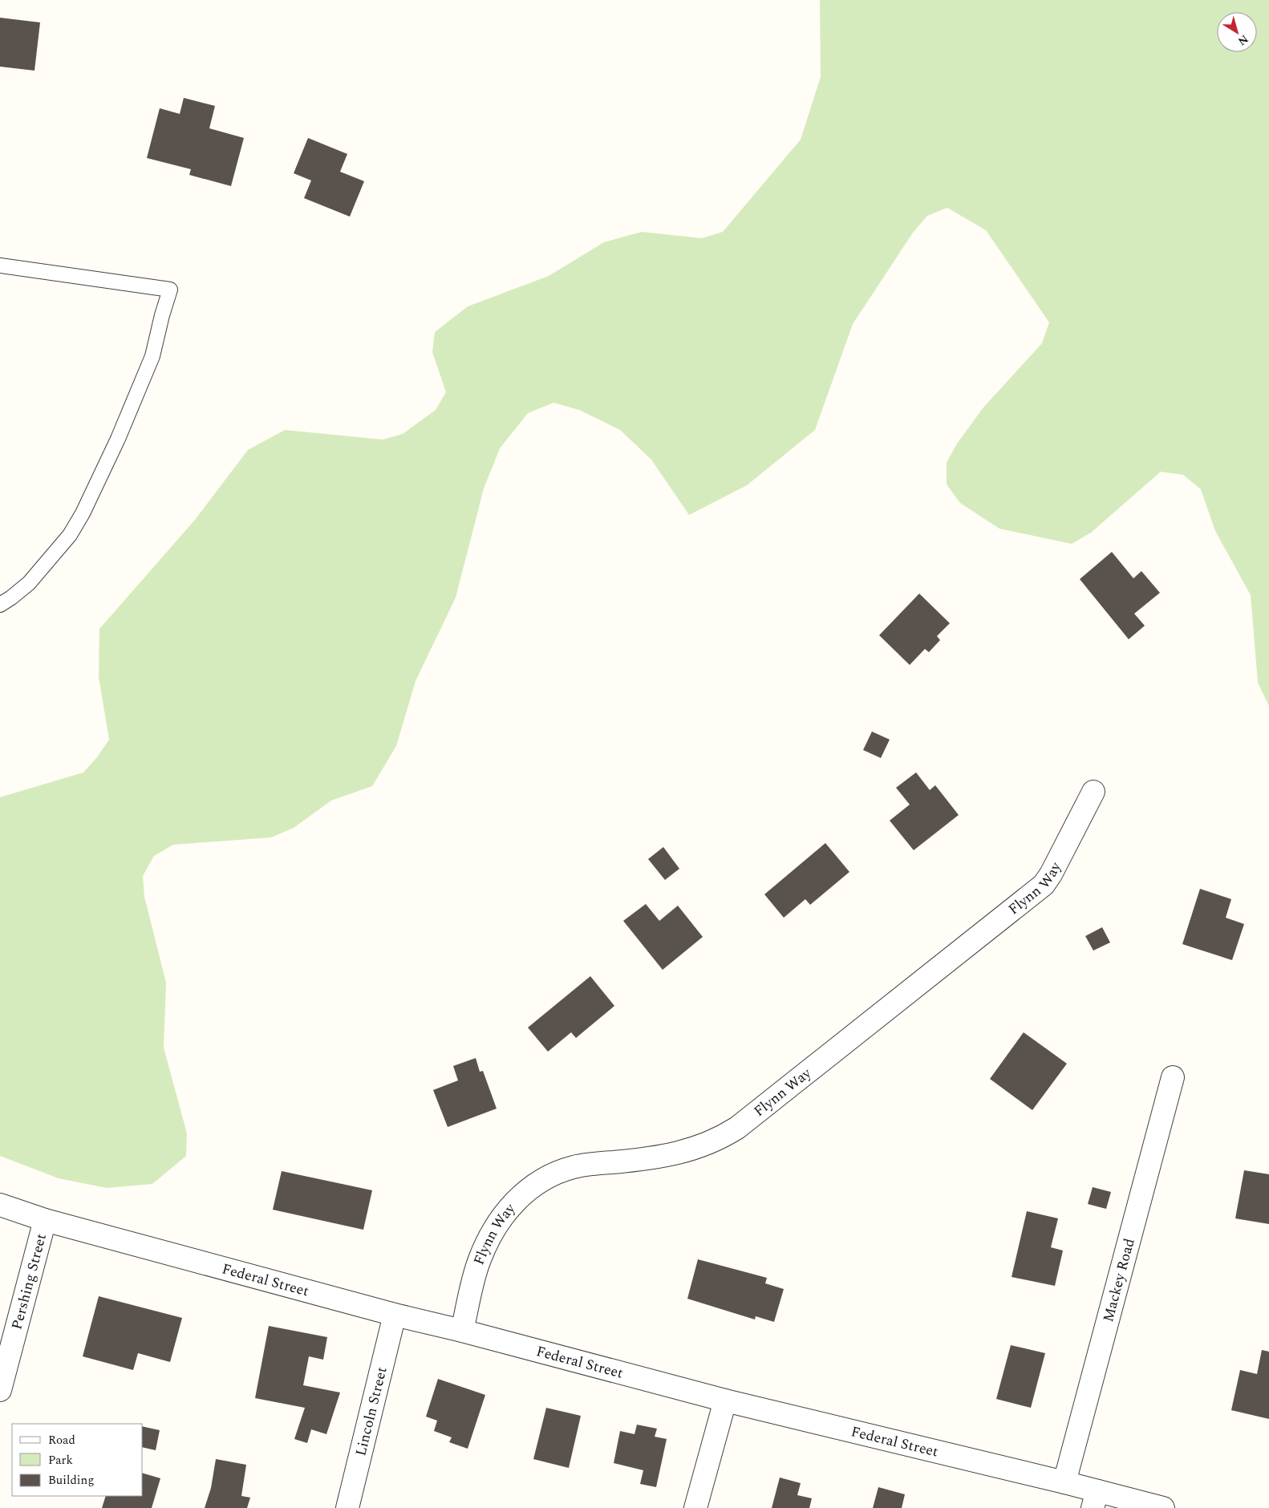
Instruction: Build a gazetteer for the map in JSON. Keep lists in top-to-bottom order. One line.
{"streets":{"street":["Flynn Way","Federal Street","Mackey Road","Pershing Street","Lincoln Street"]},"crossings":[["Flynn Way","Federal Street"],["Federal Street","Mackey Road"],["Federal Street","Pershing Street"],["Federal Street","Lincoln Street"]],"legend":["Road","Park","Building"],"north":"bottom right"}
